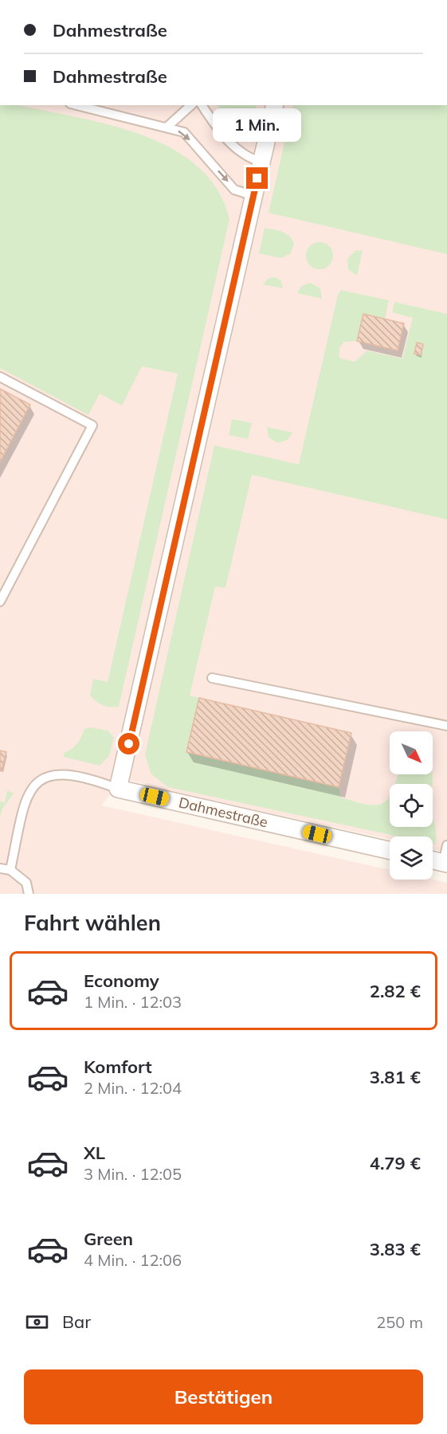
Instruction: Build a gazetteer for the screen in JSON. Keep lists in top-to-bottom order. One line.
{"streets":{"street":["Dahmestraße"]},"north":"bottom right","page":{"banner":["Dahmestraße","Dahmestraße"],"bubble":"1 Min.","heading":"Fahrt wählen","list":[{"name":"Economy","note":"1 Min. · 12:03","value":"2.82 €"},{"name":"Komfort","note":"2 Min. · 12:04","value":"3.81 €"},{"name":"XL","note":"3 Min. · 12:05","value":"4.79 €"},{"name":"Green","note":"4 Min. · 12:06","value":"3.83 €"}],"pay":["Bar","250 m"],"buttons":"Bestätigen"}}
